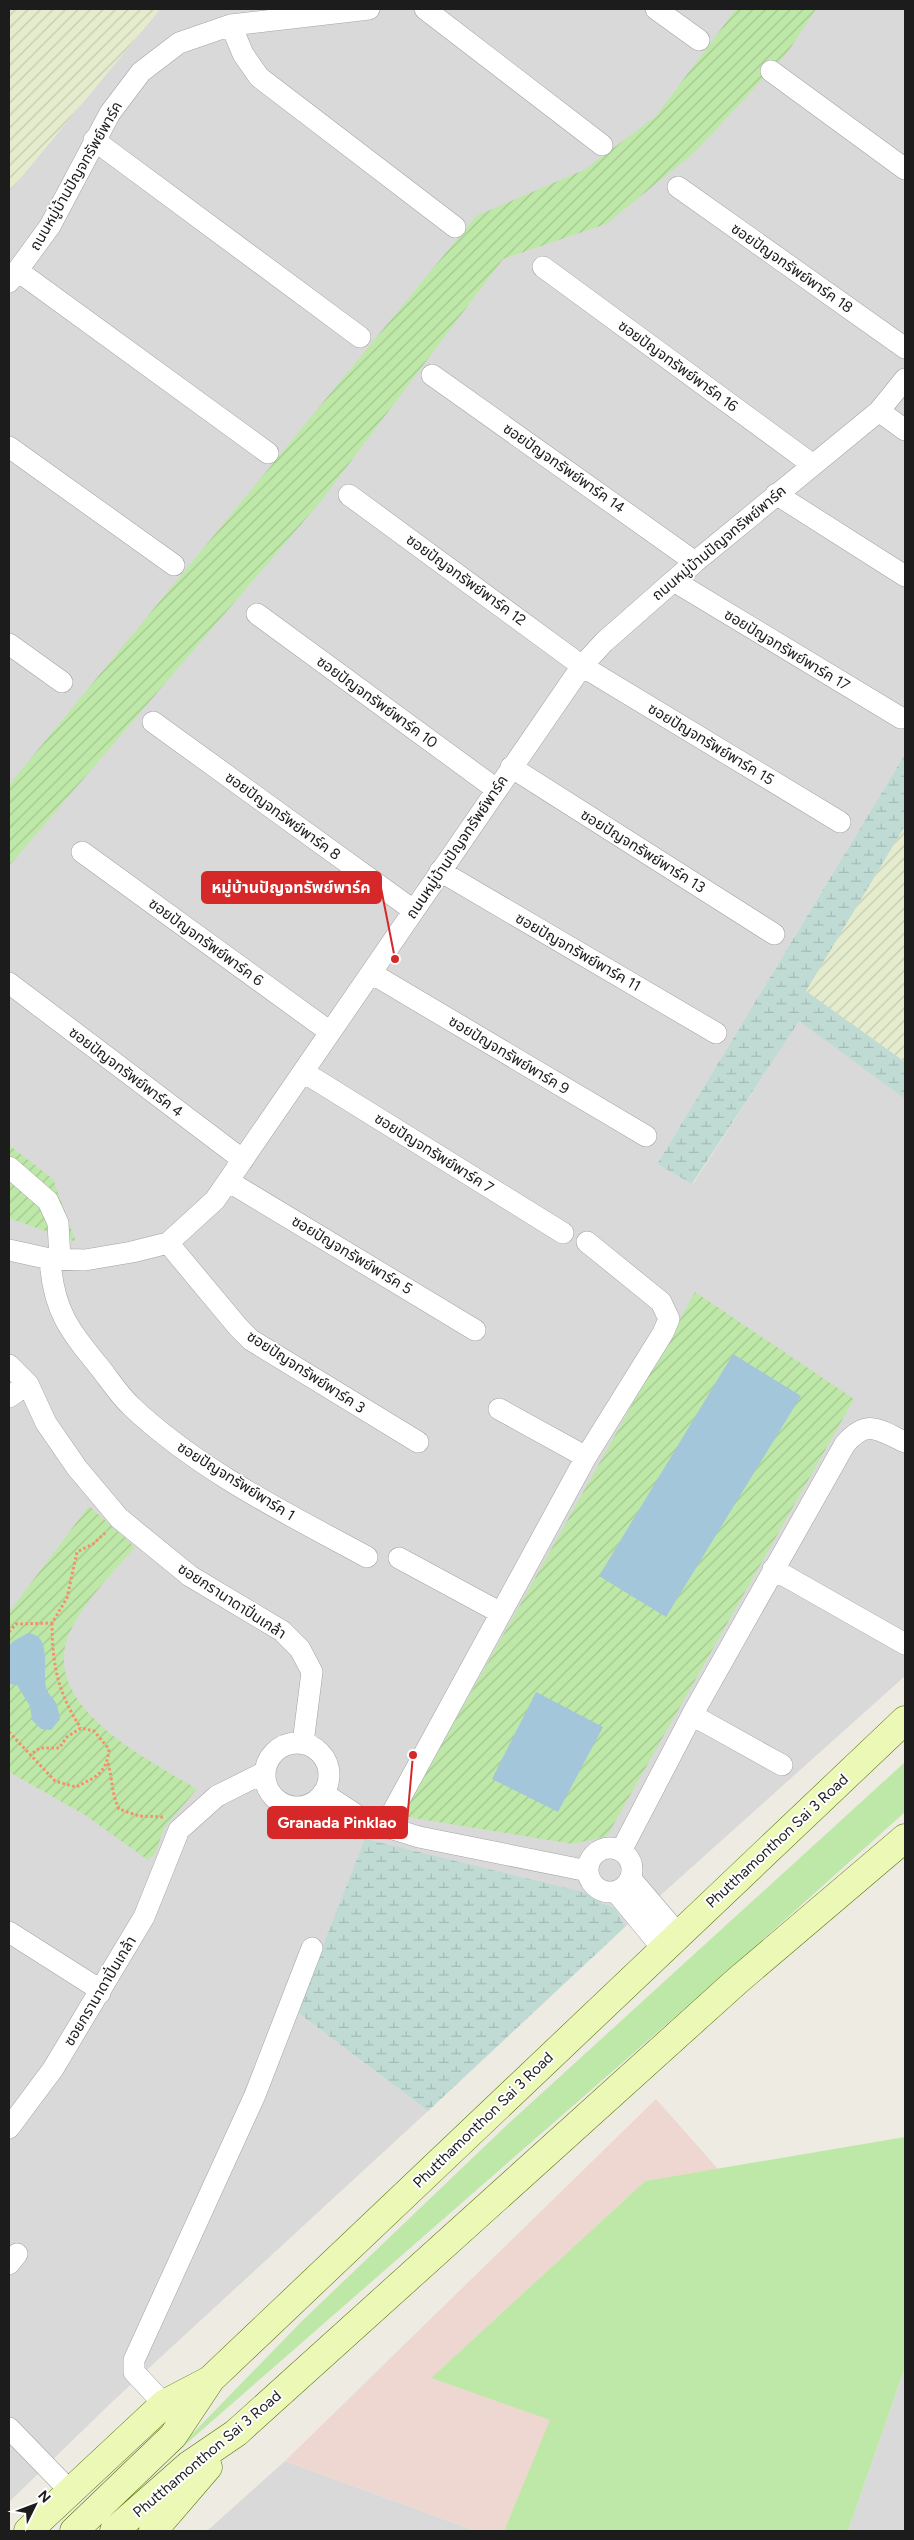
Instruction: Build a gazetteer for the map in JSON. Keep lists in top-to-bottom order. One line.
{"streets":{"main road":["Phutthamonthon Sai 3 Road"],"street":["ถนนหมู่บ้านปัญจทรัพย์พาร์ค","ซอยปัญจทรัพย์พาร์ค 18","ซอยปัญจทรัพย์พาร์ค 16","ซอยปัญจทรัพย์พาร์ค 14","ซอยปัญจทรัพย์พาร์ค 12","ซอยปัญจทรัพย์พาร์ค 17","ซอยปัญจทรัพย์พาร์ค 10","ซอยปัญจทรัพย์พาร์ค 15","ซอยปัญจทรัพย์พาร์ค 8","ซอยปัญจทรัพย์พาร์ค 13","ซอยปัญจทรัพย์พาร์ค 6","ซอยปัญจทรัพย์พาร์ค 11","ซอยปัญจทรัพย์พาร์ค 9","ซอยปัญจทรัพย์พาร์ค 4","ซอยปัญจทรัพย์พาร์ค 7","ซอยปัญจทรัพย์พาร์ค 5","ซอยปัญจทรัพย์พาร์ค 3","ซอยปัญจทรัพย์พาร์ค 1","ซอยกรานาดาปิ่นเกล้า"]},"crossings":[["ถนนหมู่บ้านปัญจทรัพย์พาร์ค","ซอยปัญจทรัพย์พาร์ค 16"],["ถนนหมู่บ้านปัญจทรัพย์พาร์ค","ซอยปัญจทรัพย์พาร์ค 14"],["ถนนหมู่บ้านปัญจทรัพย์พาร์ค","ซอยปัญจทรัพย์พาร์ค 12"],["ถนนหมู่บ้านปัญจทรัพย์พาร์ค","ซอยปัญจทรัพย์พาร์ค 17"],["ถนนหมู่บ้านปัญจทรัพย์พาร์ค","ซอยปัญจทรัพย์พาร์ค 10"],["ถนนหมู่บ้านปัญจทรัพย์พาร์ค","ซอยปัญจทรัพย์พาร์ค 15"],["ถนนหมู่บ้านปัญจทรัพย์พาร์ค","ซอยปัญจทรัพย์พาร์ค 8"],["ถนนหมู่บ้านปัญจทรัพย์พาร์ค","ซอยปัญจทรัพย์พาร์ค 13"],["ถนนหมู่บ้านปัญจทรัพย์พาร์ค","ซอยปัญจทรัพย์พาร์ค 6"],["ถนนหมู่บ้านปัญจทรัพย์พาร์ค","ซอยปัญจทรัพย์พาร์ค 11"],["ถนนหมู่บ้านปัญจทรัพย์พาร์ค","ซอยปัญจทรัพย์พาร์ค 9"],["ถนนหมู่บ้านปัญจทรัพย์พาร์ค","ซอยปัญจทรัพย์พาร์ค 4"],["ถนนหมู่บ้านปัญจทรัพย์พาร์ค","ซอยปัญจทรัพย์พาร์ค 7"],["ถนนหมู่บ้านปัญจทรัพย์พาร์ค","ซอยปัญจทรัพย์พาร์ค 5"],["ถนนหมู่บ้านปัญจทรัพย์พาร์ค","ซอยปัญจทรัพย์พาร์ค 3"],["ซอยปัญจทรัพย์พาร์ค 12","ซอยปัญจทรัพย์พาร์ค 15"]],"places":["หมู่บ้านปัญจทรัพย์พาร์ค","Granada Pinklao"],"north":"top right"}
